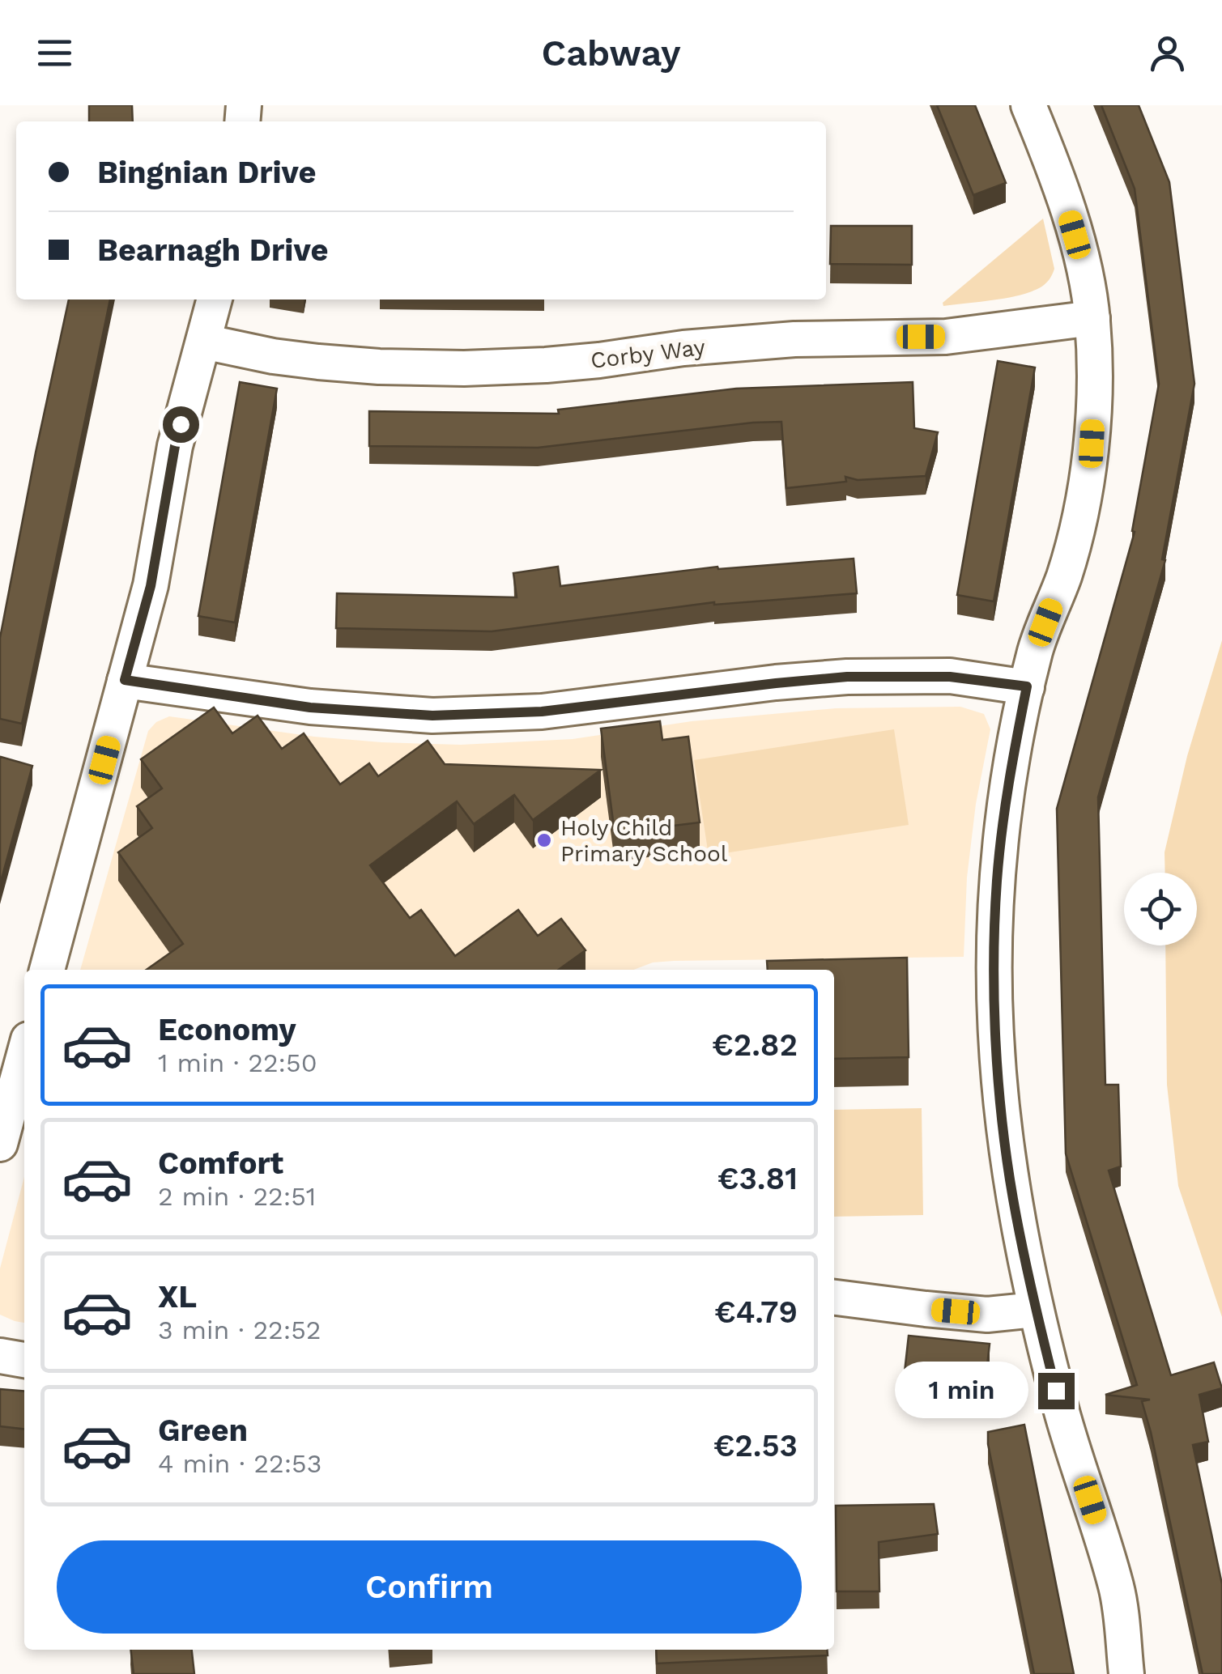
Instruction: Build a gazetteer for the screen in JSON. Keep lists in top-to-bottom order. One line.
{"streets":{"street":["Corby Way"]},"places":["Holy Child Primary School"],"page":{"header":"Cabway","banner":["Bingnian Drive","Bearnagh Drive"],"list":[{"name":"Economy","note":"1 min · 22:50","value":"€2.82"},{"name":"Comfort","note":"2 min · 22:51","value":"€3.81"},{"name":"XL","note":"3 min · 22:52","value":"€4.79"},{"name":"Green","note":"4 min · 22:53","value":"€2.53"}],"bubble":"1 min","buttons":"Confirm"}}
